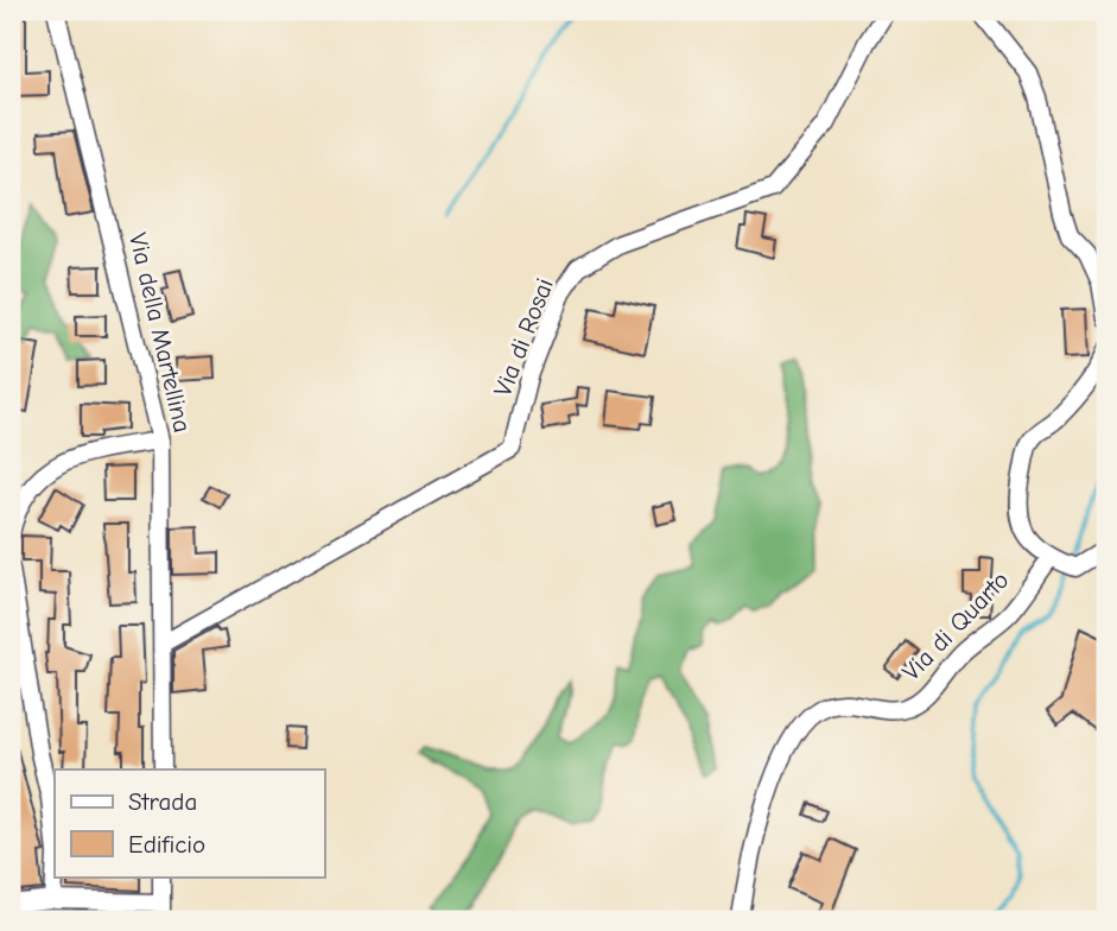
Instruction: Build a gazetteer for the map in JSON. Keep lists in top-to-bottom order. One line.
{"streets":{"street":["Via della Martellina","Via di Rosai","Via di Quarto"]},"crossings":[["Via della Martellina","Via di Rosai"]],"legend":["Strada","Edificio"]}
